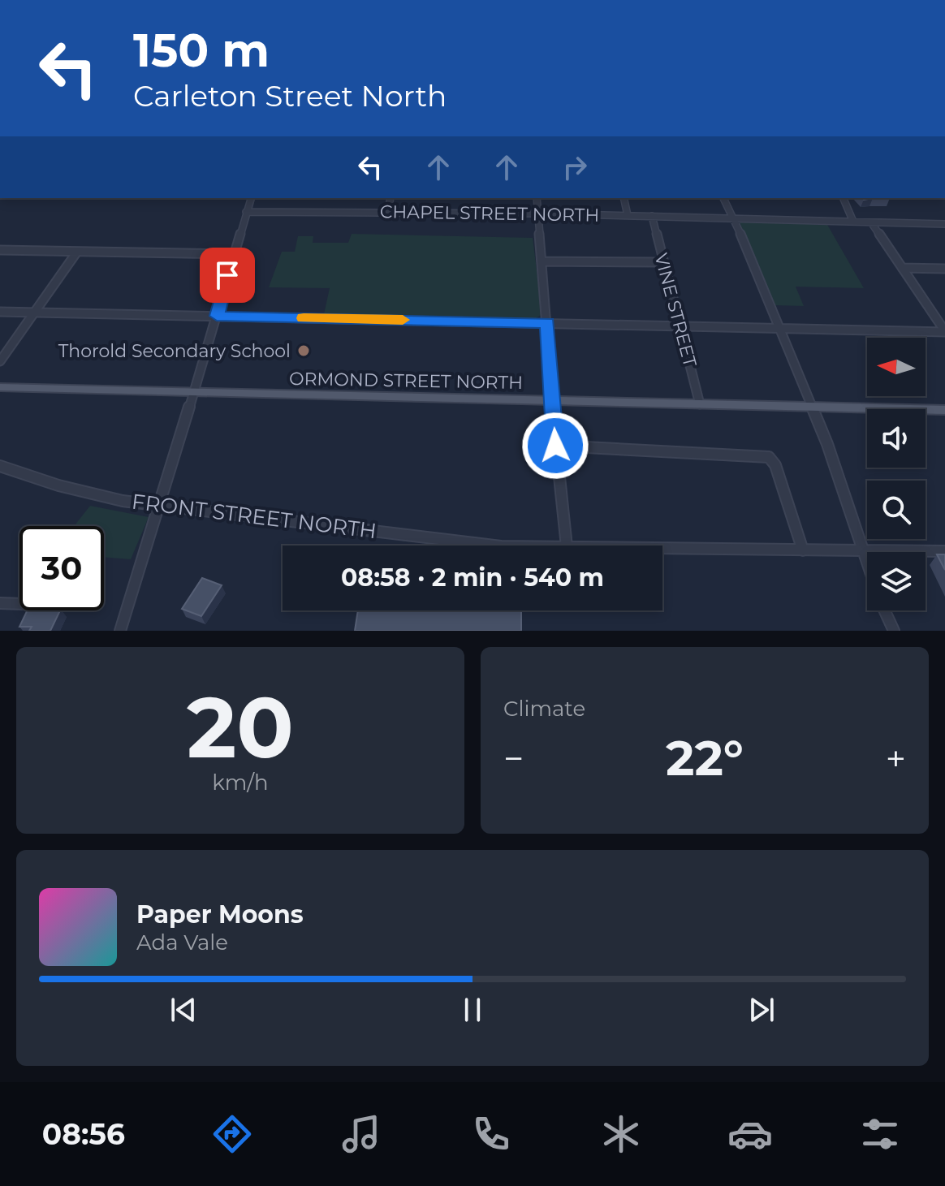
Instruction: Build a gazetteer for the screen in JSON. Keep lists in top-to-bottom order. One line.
{"streets":{"main road":["ORMOND STREET NORTH"],"street":["CHAPEL STREET NORTH","VINE STREET","FRONT STREET NORTH"]},"crossings":[["CHAPEL STREET NORTH","VINE STREET"],["VINE STREET","ORMOND STREET NORTH"]],"places":["Thorold Secondary School"],"north":"left","page":{"turn":["150 m","Carleton Street North"],"limit":"30","trip":"08:58 · 2 min · 540 m","tile":[["20","km/h"],"Climate"],"heat":["−","22°","+"],"song":["Paper Moons","Ada Vale"],"tabs":"08:56"}}
